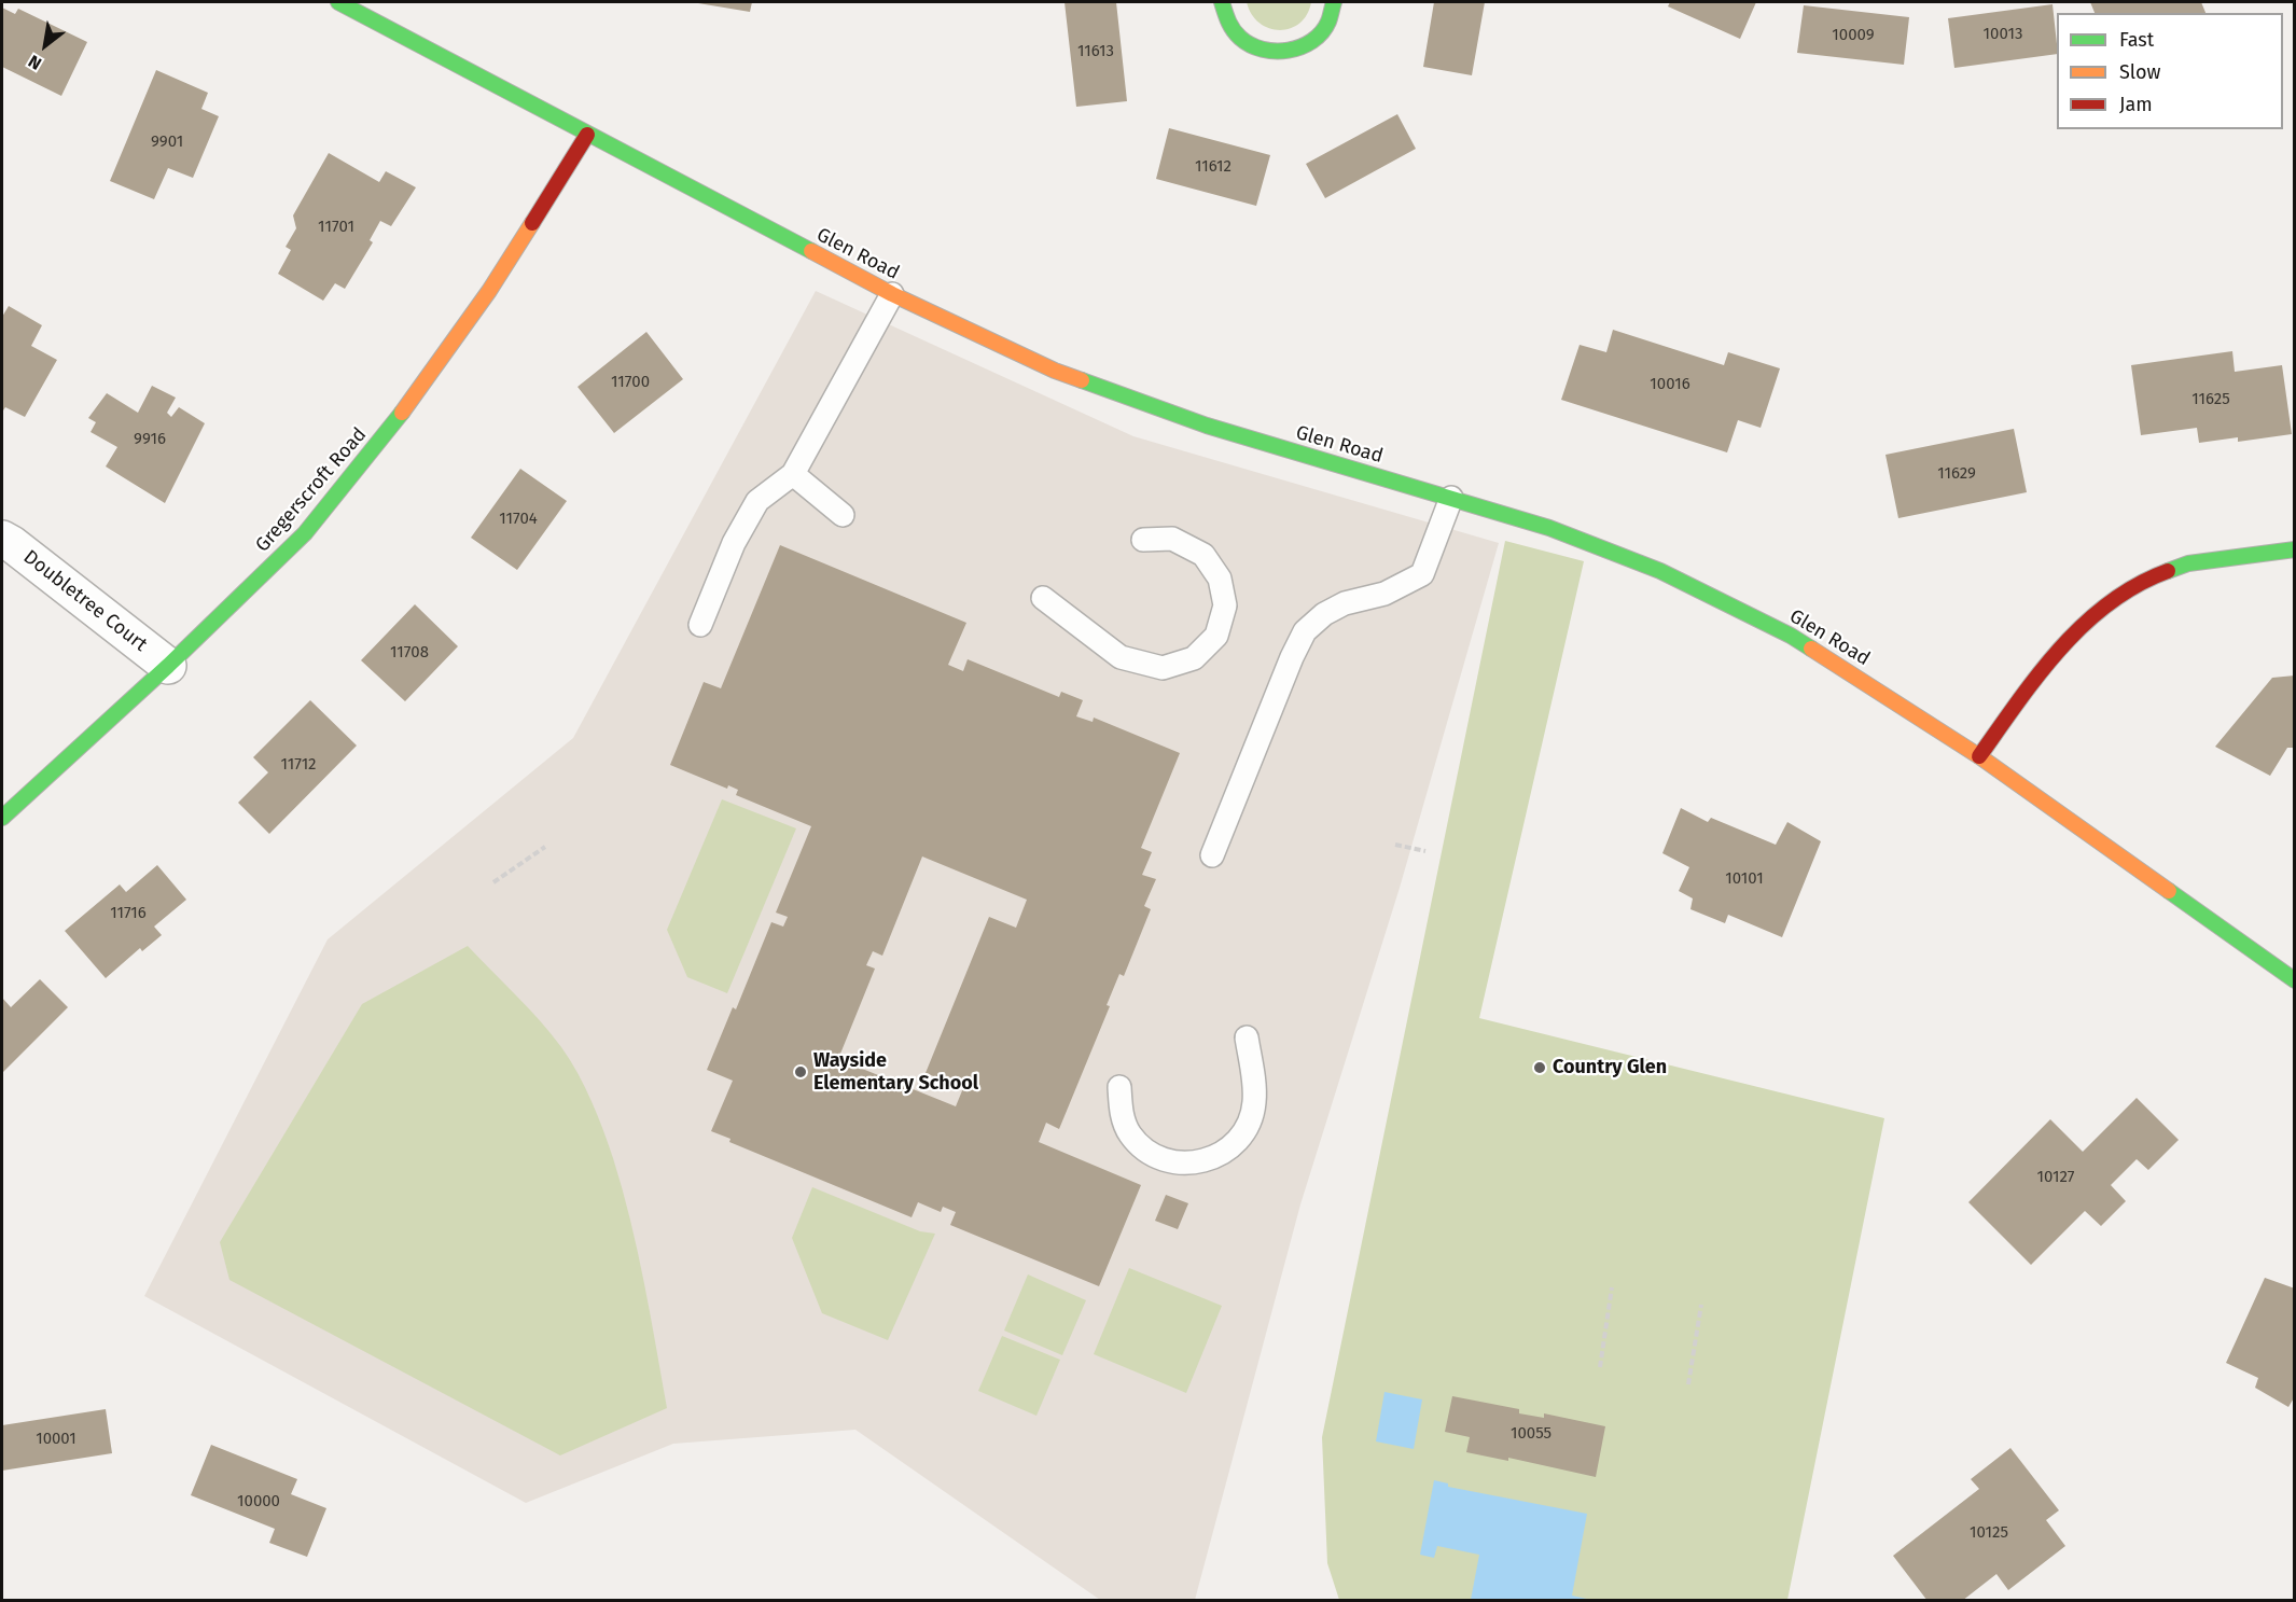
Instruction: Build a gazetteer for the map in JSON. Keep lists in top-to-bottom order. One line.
{"streets":{"main road":["Glen Road","Gregerscroft Road"],"street":["Doubletree Court"]},"crossings":[["Glen Road","Gregerscroft Road"],["Gregerscroft Road","Doubletree Court"]],"places":["Country Glen","Wayside Elementary School"],"house_numbers":["10013","10009","11613","9901","11612","11701","11700","10016","11625","9916","11629","11704","11708","11712","10101","11716","10127","10055","10001","10000","10125"],"legend":["Fast","Slow","Jam"],"north":"bottom left"}
